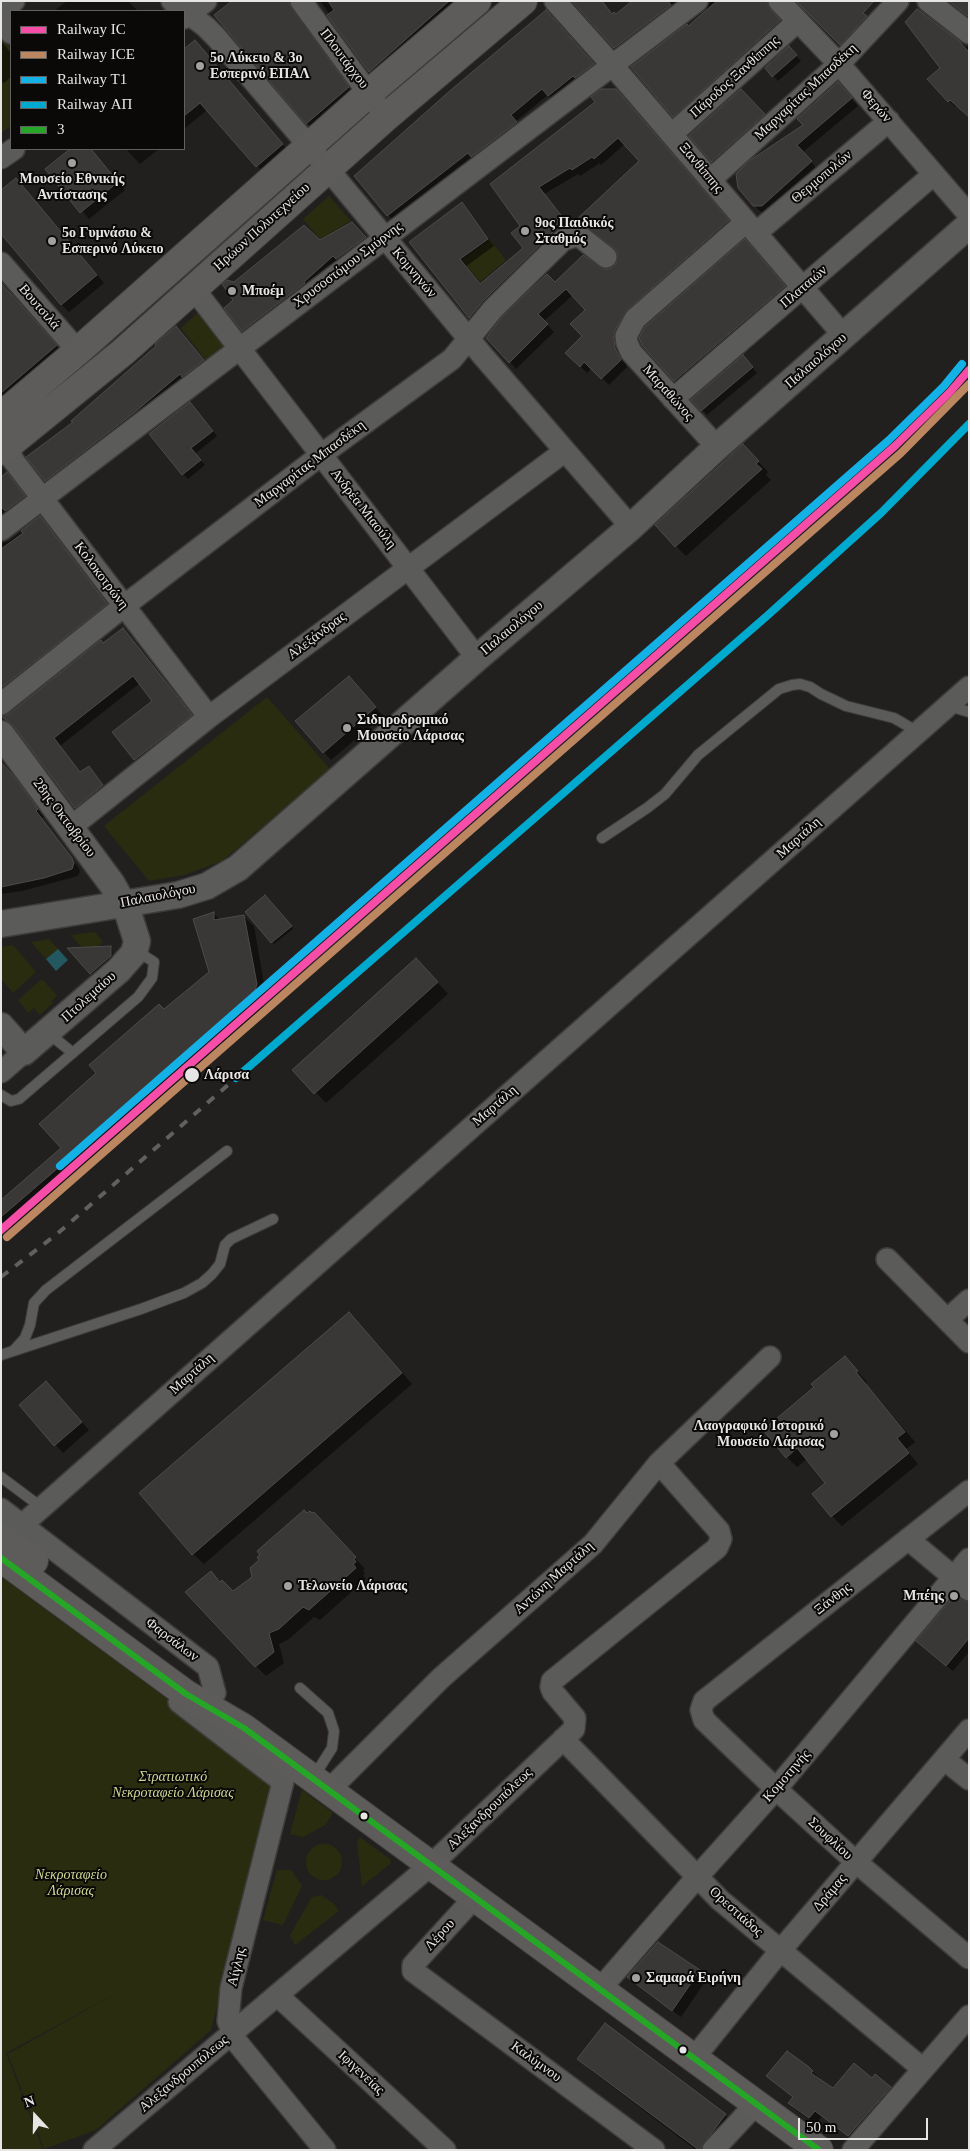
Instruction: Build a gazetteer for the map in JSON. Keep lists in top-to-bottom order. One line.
{"streets":{"main road":["Ηρώων Πολυτεχνείου","Φαρσάλων"],"street":["Πλουτάρχου","Πάροδος Ξανθίππης","Μαργαρίτας Μπασδέκη","Φερών","Ξανθίππης","Θερμοπυλών","Χρυσοστόμου Σμύρνης","Κομνηνών","Πλαταιών","Βουτσιλά","Παλαιολόγου","Μαραθώνος","Ανδρέα Μιαούλη","Κολοκοτρώνη","Αλεξάνδρας","28ης Οκτωβρίου","Μαρτάλη","Πτολεμαίου","Αντώνη Μαρτάλη","Ξάνθης","Κομοτηνής","Αλεξανδρουπόλεως","Σουφλίου","Δράμας","Ορεστιάδος","Λέρου","Αίγλης","Καλύμνου","Ιφιγενείας"]},"crossings":[["Πλουτάρχου","Ηρώων Πολυτεχνείου"],["Πάροδος Ξανθίππης","Φερών"],["Πάροδος Ξανθίππης","Ξανθίππης"],["Μαργαρίτας Μπασδέκη","Φερών"],["Μαργαρίτας Μπασδέκη","Ξανθίππης"],["Μαργαρίτας Μπασδέκη","Κομνηνών"],["Μαργαρίτας Μπασδέκη","Ανδρέα Μιαούλη"],["Μαργαρίτας Μπασδέκη","Κολοκοτρώνη"],["Φερών","Θερμοπυλών"],["Φερών","Πλαταιών"],["Ξανθίππης","Θερμοπυλών"],["Ξανθίππης","Χρυσοστόμου Σμύρνης"],["Ξανθίππης","Πλαταιών"],["Ξανθίππης","Παλαιολόγου"],["Θερμοπυλών","Μαραθώνος"],["Ηρώων Πολυτεχνείου","Κομνηνών"],["Ηρώων Πολυτεχνείου","Βουτσιλά"],["Ηρώων Πολυτεχνείου","Ανδρέα Μιαούλη"],["Ηρώων Πολυτεχνείου","Κολοκοτρώνη"],["Χρυσοστόμου Σμύρνης","Κομνηνών"],["Χρυσοστόμου Σμύρνης","Ανδρέα Μιαούλη"],["Χρυσοστόμου Σμύρνης","Κολοκοτρώνη"],["Κομνηνών","Παλαιολόγου"],["Κομνηνών","Αλεξάνδρας"],["Πλαταιών","Μαραθώνος"],["Παλαιολόγου","Μαραθώνος"],["Παλαιολόγου","Ανδρέα Μιαούλη"],["Παλαιολόγου","28ης Οκτωβρίου"],["Ανδρέα Μιαούλη","Αλεξάνδρας"],["Κολοκοτρώνη","Αλεξάνδρας"],["Αλεξάνδρας","28ης Οκτωβρίου"],["Μαρτάλη","Φαρσάλων"],["Αντώνη Μαρτάλη","Αλεξανδρουπόλεως"],["Ξάνθης","Σουφλίου"],["Κομοτηνής","Σουφλίου"],["Κομοτηνής","Ορεστιάδος"],["Αλεξανδρουπόλεως","Ορεστιάδος"],["Αλεξανδρουπόλεως","Αίγλης"],["Αλεξανδρουπόλεως","Ιφιγενείας"],["Σουφλίου","Δράμας"],["Δράμας","Ορεστιάδος"],["Λέρου","Καλύμνου"]],"parks":["Στρατιωτικό Νεκροταφείο Λάρισας","Νεκροταφείο Λάρισας"],"places":["5ο Λύκειο & 3ο Εσπερινό ΕΠΑΛ","Μουσείο Εθνικής Αντίστασης","9ος Παιδικός Σταθμός","5ο Γυμνάσιο & Εσπερινό Λύκειο","Μποέμ","Σιδηροδρομικό Μουσείο Λάρισας","Λάρισα","Λαογραφικό Ιστορικό Μουσείο Λάρισας","Τελωνείο Λάρισας","Μπέης","Σαμαρά Ειρήνη"],"lines":["rail line T1","rail line IC","rail line ICE","rail line ΑΠ","transit line 3"],"legend":["Railway IC","Railway ICE","Railway T1","Railway ΑΠ","3"],"scale_bar":"50 m","north":"top"}
